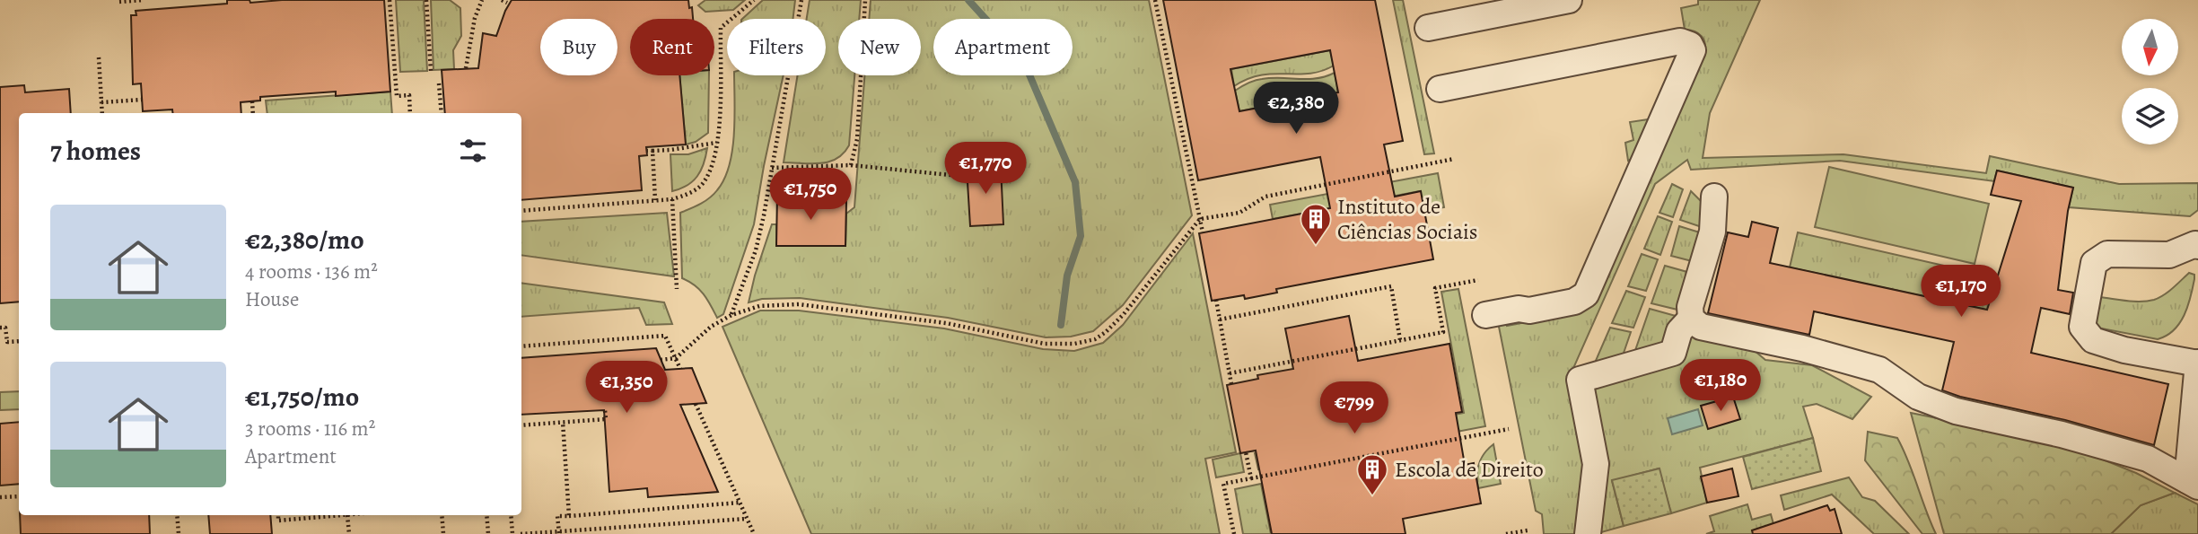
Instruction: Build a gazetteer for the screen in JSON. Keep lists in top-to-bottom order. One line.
{"places":{"building":["Instituto de Ciências Sociais","Escola de Direito"]},"north":"bottom","page":{"chip":["Buy","Rent","Filters","New","Apartment"],"price":["€2,380","€1,770","€1,750","€1,170","€1,180","€1,350","€799"],"heading":"7 homes","list":[{"name":"€2,380/mo","note":"4 rooms · 136 m² · House"},{"name":"€1,750/mo","note":"3 rooms · 116 m² · Apartment"}]}}
